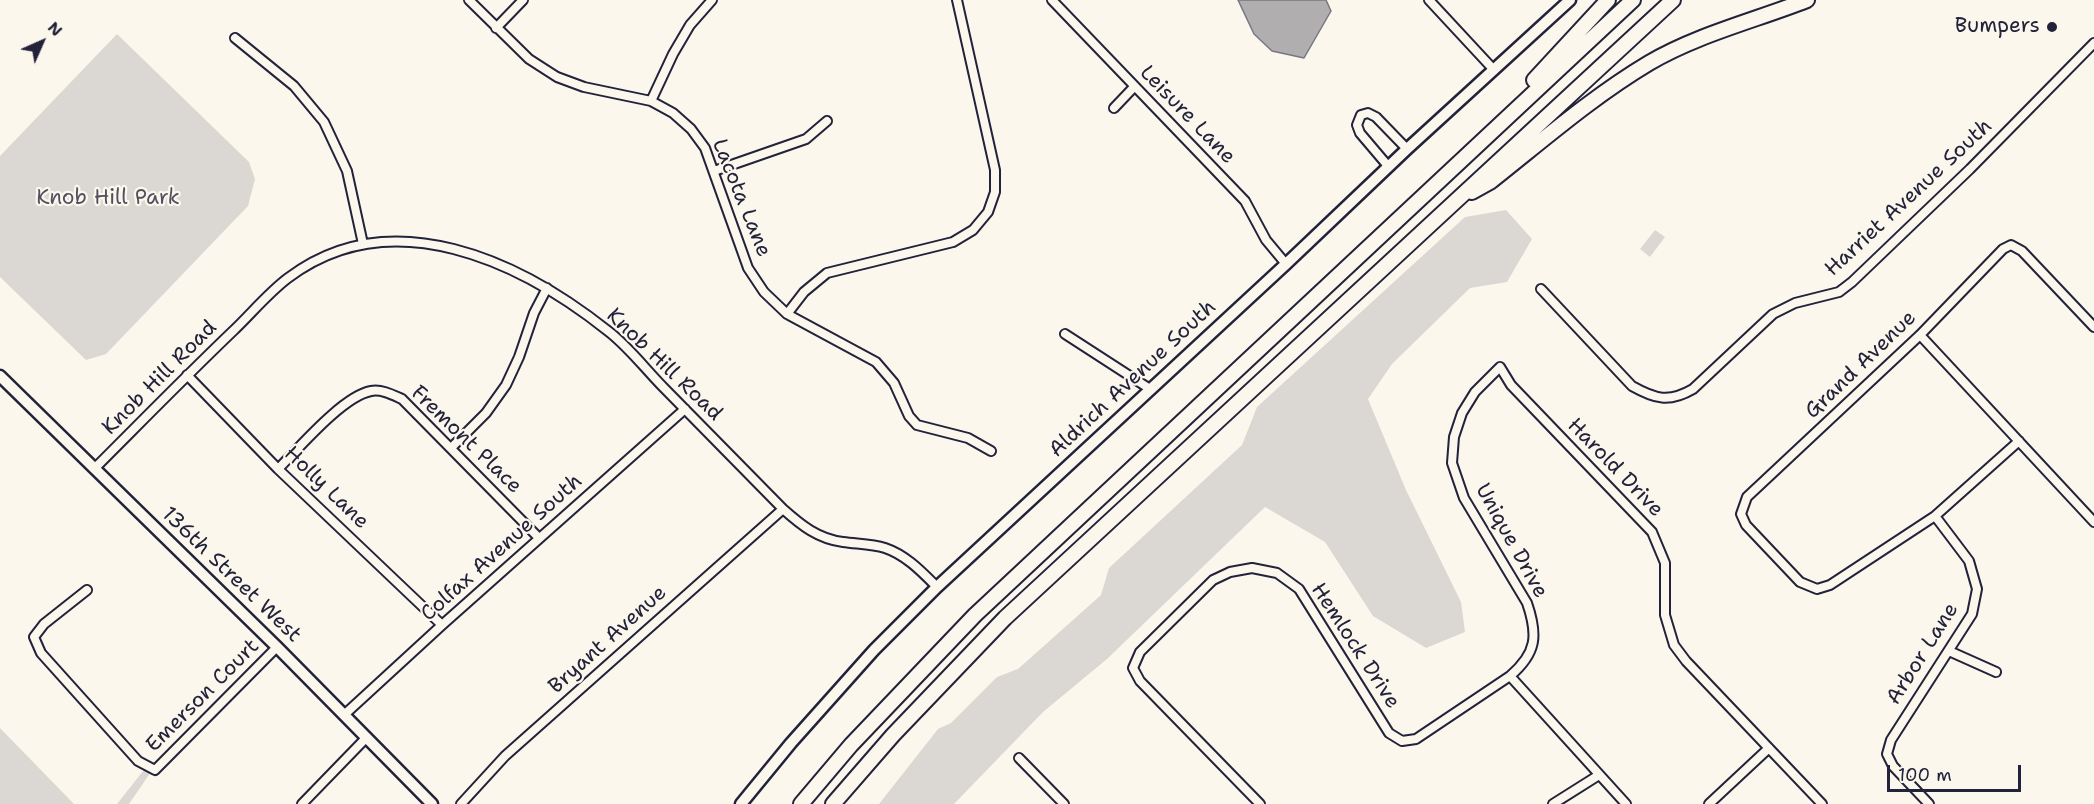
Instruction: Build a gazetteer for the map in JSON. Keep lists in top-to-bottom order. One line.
{"streets":{"street":["Leisure Lane","Lacota Lane","Harriet Avenue South","Knob Hill Road","Grand Avenue","Aldrich Avenue South","Fremont Place","Harold Drive","Holly Lane","Unique Drive","Colfax Avenue South","136th Street West","Bryant Avenue","Hemlock Drive","Arbor Lane","Emerson Court"]},"crossings":[["Leisure Lane","Aldrich Avenue South"],["Knob Hill Road","Aldrich Avenue South"],["Knob Hill Road","Holly Lane"],["Knob Hill Road","Colfax Avenue South"],["Knob Hill Road","136th Street West"],["Knob Hill Road","Bryant Avenue"],["Grand Avenue","Arbor Lane"],["Fremont Place","Holly Lane"],["Fremont Place","Colfax Avenue South"],["Harold Drive","Unique Drive"],["Holly Lane","Colfax Avenue South"],["Unique Drive","Hemlock Drive"],["Colfax Avenue South","136th Street West"],["136th Street West","Emerson Court"]],"parks":["Knob Hill Park"],"places":["Bumpers"],"scale_bar":"100 m","north":"top right"}
